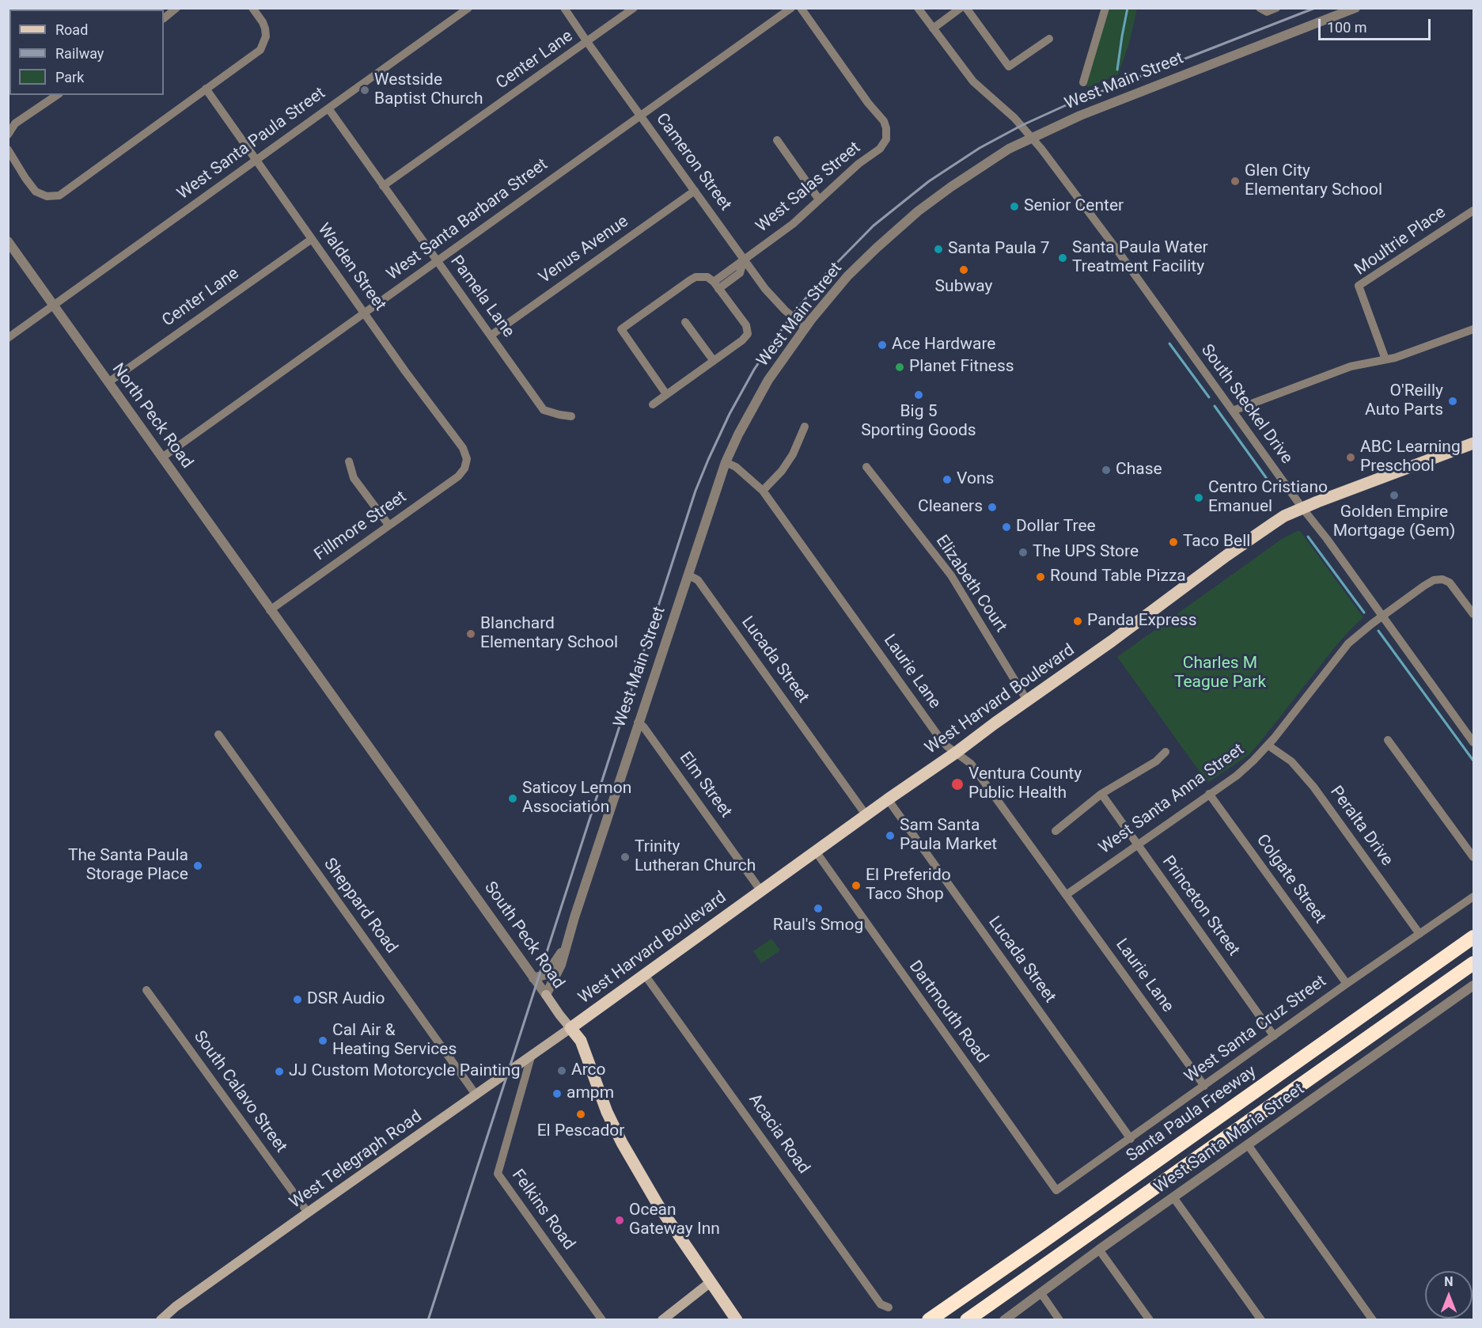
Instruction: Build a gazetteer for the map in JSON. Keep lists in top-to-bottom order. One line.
{"streets":{"highway":["Santa Paula Freeway"],"main road":["West Harvard Boulevard","South Peck Road","West Telegraph Road"],"street":["Center Lane","West Main Street","West Santa Paula Street","Cameron Street","West Salas Street","West Santa Barbara Street","Moultrie Place","Venus Avenue","Walden Street","Pamela Lane","South Steckel Drive","North Peck Road","Fillmore Street","Elizabeth Court","Lucada Street","Laurie Lane","Elm Street","West Santa Anna Street","Peralta Drive","Colgate Street","Sheppard Road","Princeton Street","Dartmouth Road","West Santa Cruz Street","South Calavo Street","Acacia Road","West Santa Maria Street","Felkins Road"]},"crossings":[["Center Lane","Cameron Street"],["Center Lane","Walden Street"],["Center Lane","Pamela Lane"],["Center Lane","North Peck Road"],["West Main Street","Cameron Street"],["West Main Street","South Steckel Drive"],["West Main Street","Lucada Street"],["West Main Street","Laurie Lane"],["West Main Street","Elm Street"],["West Main Street","South Peck Road"],["West Santa Paula Street","Walden Street"],["West Santa Paula Street","Pamela Lane"],["West Santa Paula Street","North Peck Road"],["Cameron Street","West Salas Street"],["Cameron Street","West Santa Barbara Street"],["Cameron Street","Venus Avenue"],["West Santa Barbara Street","Walden Street"],["West Santa Barbara Street","Pamela Lane"],["West Santa Barbara Street","North Peck Road"],["Venus Avenue","Pamela Lane"],["Walden Street","Fillmore Street"],["South Steckel Drive","West Harvard Boulevard"],["South Steckel Drive","West Santa Anna Street"],["North Peck Road","Fillmore Street"],["North Peck Road","South Peck Road"],["Fillmore Street","South Peck Road"],["Elizabeth Court","West Harvard Boulevard"],["Lucada Street","West Harvard Boulevard"],["Lucada Street","West Santa Cruz Street"],["Laurie Lane","West Harvard Boulevard"],["Laurie Lane","West Santa Anna Street"],["Laurie Lane","West Santa Cruz Street"],["West Harvard Boulevard","Elm Street"],["West Harvard Boulevard","South Peck Road"],["West Harvard Boulevard","Dartmouth Road"],["West Harvard Boulevard","Acacia Road"],["West Harvard Boulevard","West Telegraph Road"],["West Santa Anna Street","Peralta Drive"],["West Santa Anna Street","Colgate Street"],["West Santa Anna Street","Princeton Street"],["Peralta Drive","West Santa Cruz Street"],["Colgate Street","West Santa Cruz Street"],["Sheppard Road","West Telegraph Road"],["Princeton Street","West Santa Cruz Street"],["South Peck Road","West Telegraph Road"],["Dartmouth Road","West Santa Cruz Street"],["South Calavo Street","West Telegraph Road"],["West Telegraph Road","Felkins Road"]],"parks":["Charles M Teague Park"],"places":["Westside Baptist Church","Glen City Elementary School","Senior Center","Santa Paula 7","Santa Paula Water Treatment Facility","Subway","Ace Hardware","Planet Fitness","Big 5 Sporting Goods","O'Reilly Auto Parts","ABC Learning Preschool","Chase","Vons","Golden Empire Mortgage (Gem)","Centro Cristiano Emanuel","Cleaners","Dollar Tree","Taco Bell","The UPS Store","Round Table Pizza","Panda Express","Blanchard Elementary School","Ventura County Public Health","Saticoy Lemon Association","Sam Santa Paula Market","Trinity Lutheran Church","The Santa Paula Storage Place","El Preferido Taco Shop","Raul's Smog","DSR Audio","Cal Air & Heating Services","Arco","JJ Custom Motorcycle Painting","ampm","El Pescador","Ocean Gateway Inn"],"legend":["Road","Railway","Park"],"scale_bar":"100 m","north":"top"}
